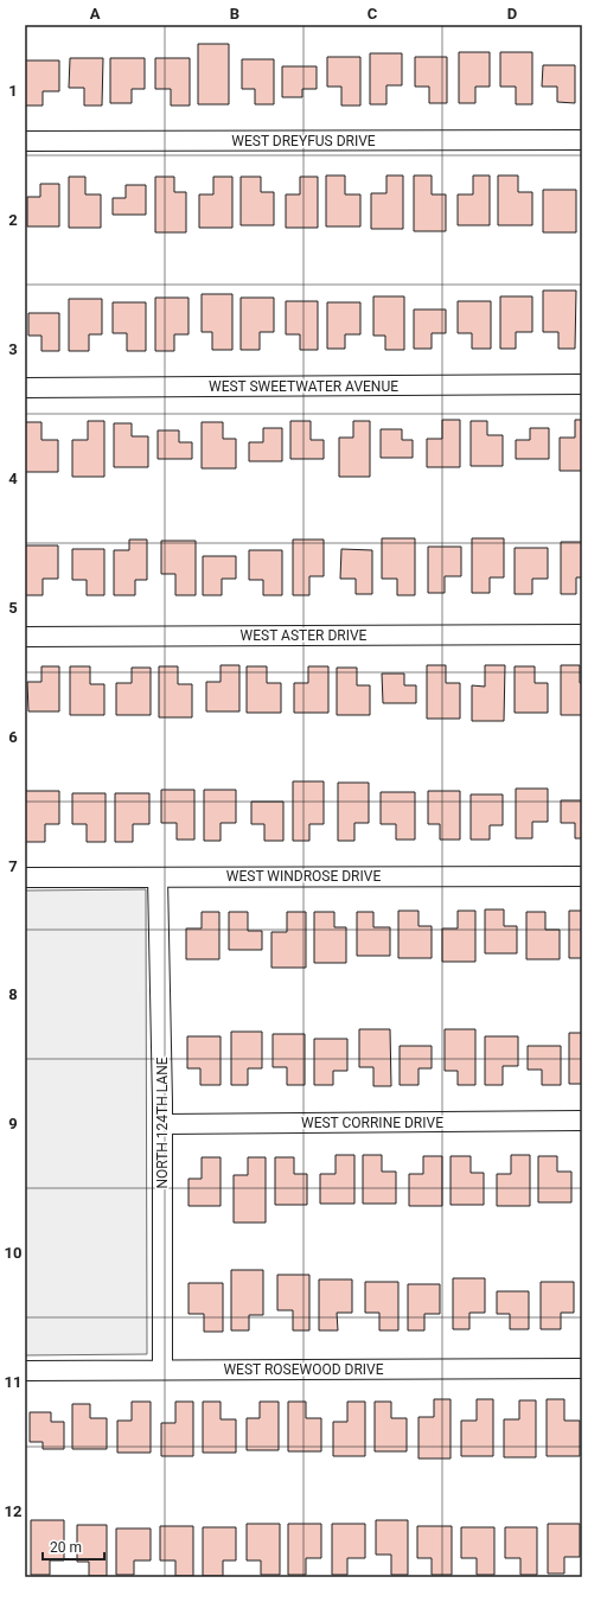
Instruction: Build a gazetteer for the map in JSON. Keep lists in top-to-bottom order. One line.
{"streets":{"street":["WEST DREYFUS DRIVE","WEST SWEETWATER AVENUE","WEST ASTER DRIVE","WEST WINDROSE DRIVE","NORTH 124TH LANE","WEST CORRINE DRIVE","WEST ROSEWOOD DRIVE"]},"crossings":[["WEST WINDROSE DRIVE","NORTH 124TH LANE"],["NORTH 124TH LANE","WEST CORRINE DRIVE"],["NORTH 124TH LANE","WEST ROSEWOOD DRIVE"]],"scale_bar":"20 m","grid":{"columns":["A","B","C","D"],"rows":["1","2","3","4","5","6","7","8","9","10","11","12"]}}
